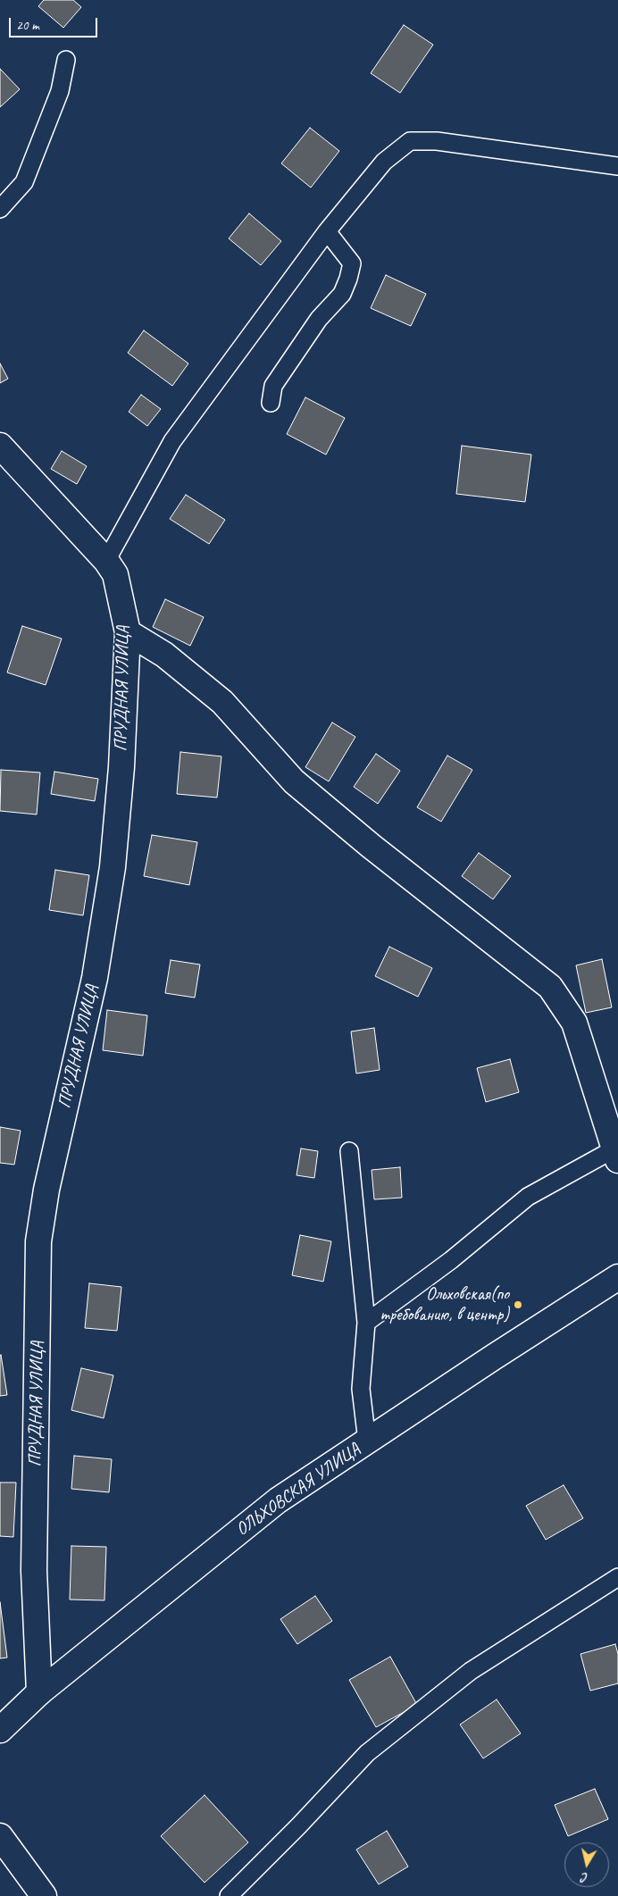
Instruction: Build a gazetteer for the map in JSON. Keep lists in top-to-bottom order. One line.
{"streets":{"street":["ПРУДНАЯ УЛИЦА","ОЛЬХОВСКАЯ УЛИЦА"]},"crossings":[["ПРУДНАЯ УЛИЦА","ОЛЬХОВСКАЯ УЛИЦА"]],"places":["Ольховская(по требованию, в центр)"],"scale_bar":"20 m","north":"bottom"}
